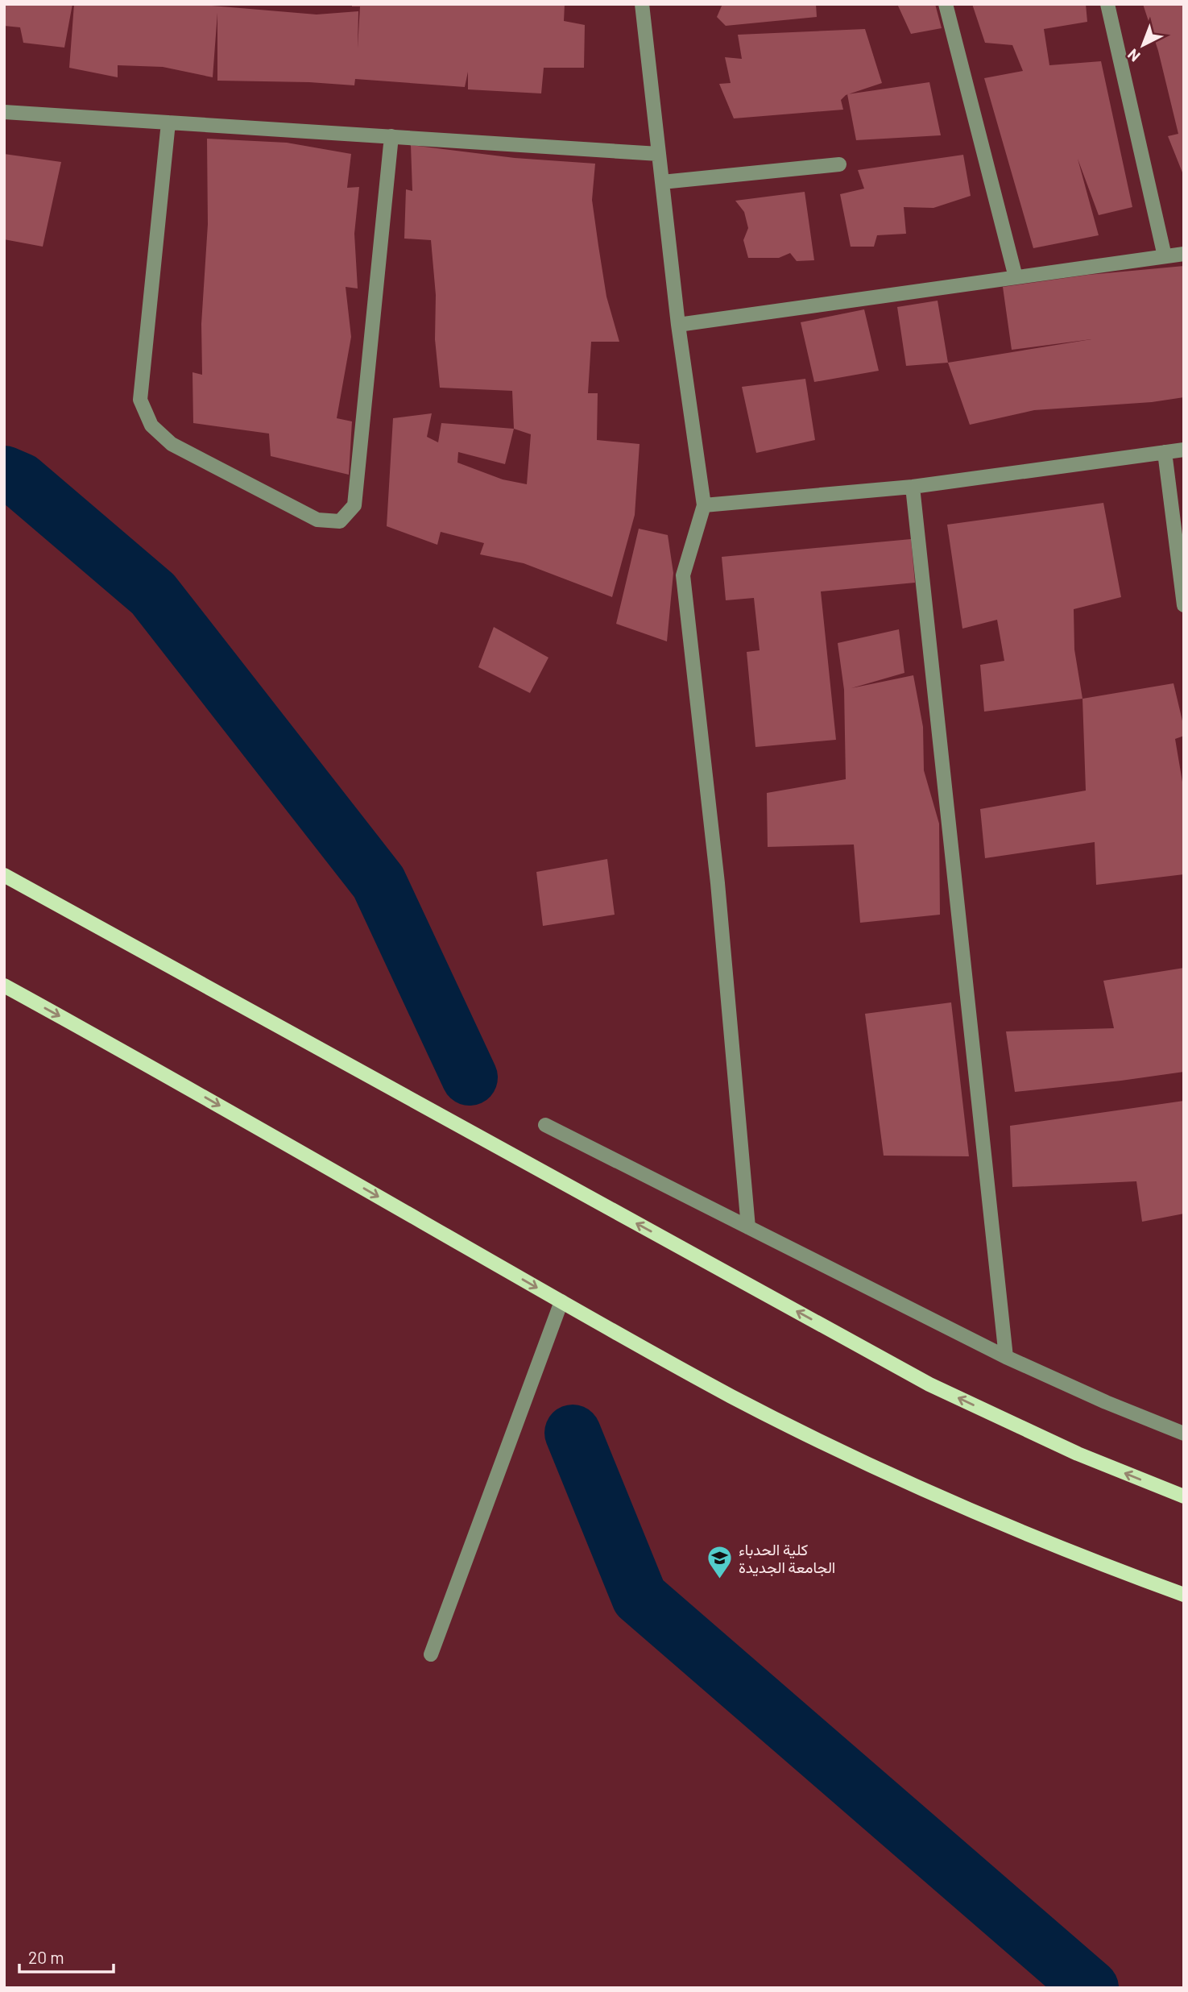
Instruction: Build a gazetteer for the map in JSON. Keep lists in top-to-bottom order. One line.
{"places":{"school or university":["كلية الحدباء الجامعة الجديدة"]},"scale_bar":"20 m","north":"bottom left"}
